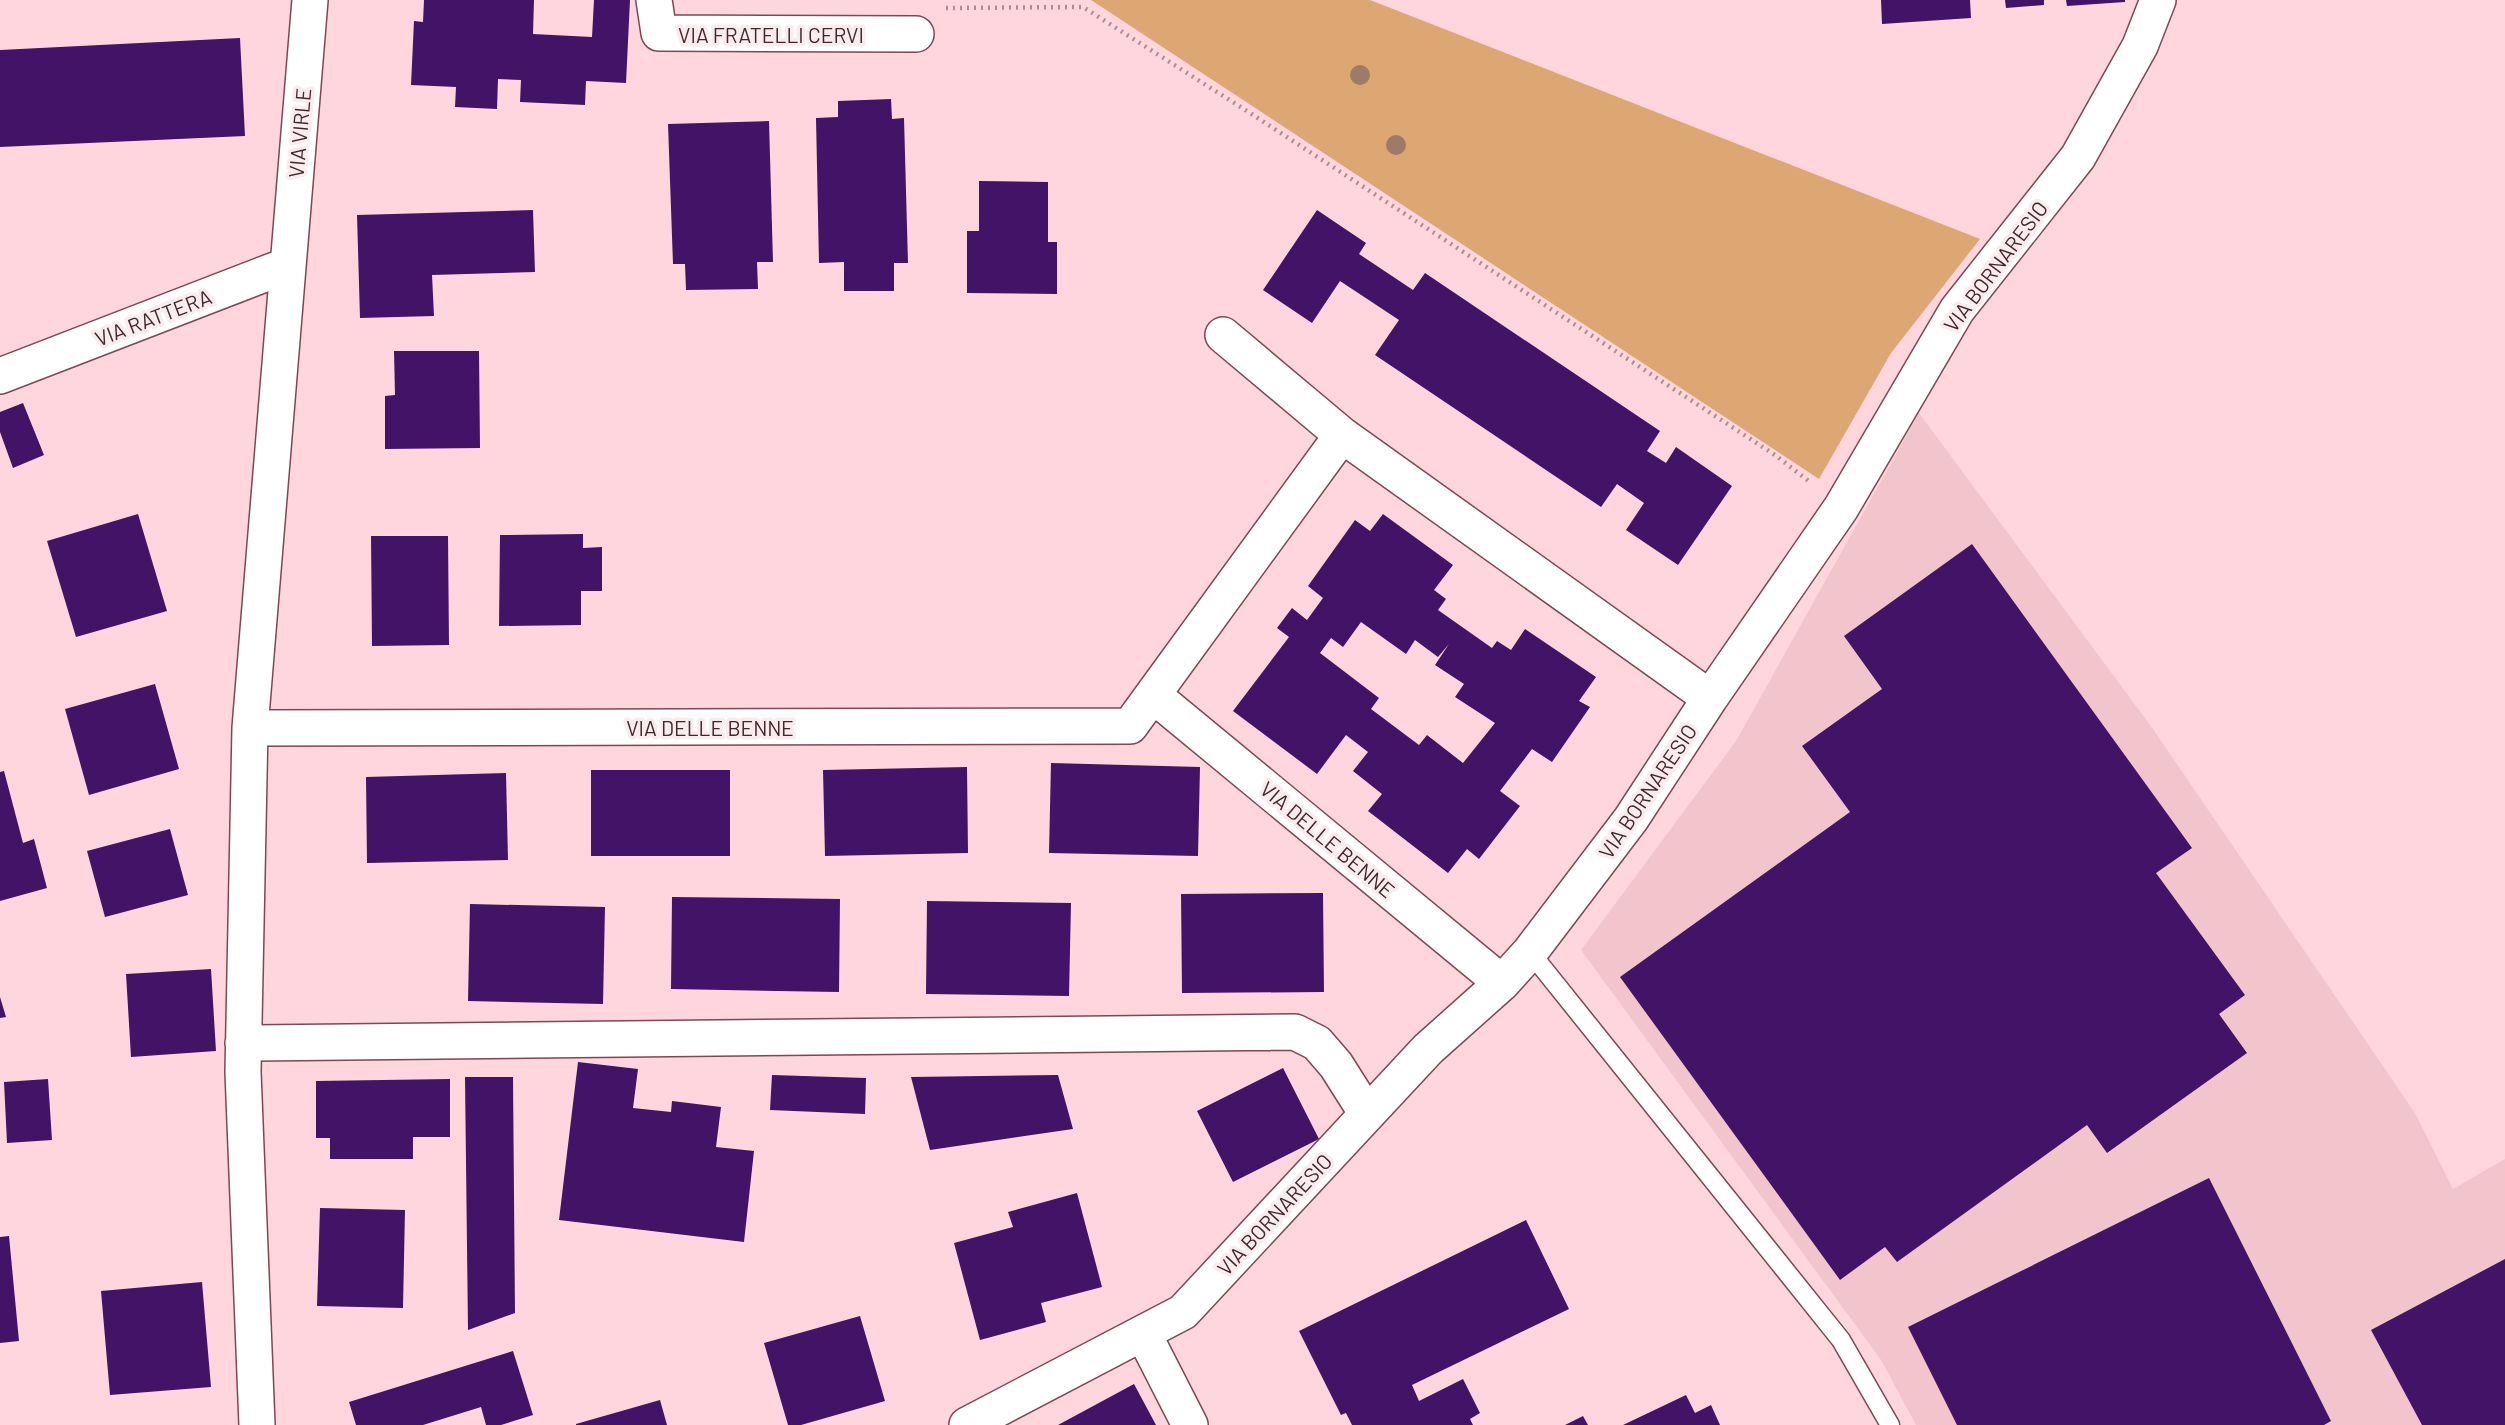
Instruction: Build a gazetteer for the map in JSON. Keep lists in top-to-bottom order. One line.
{"streets":{"street":["VIA FRATELLI CERVI","VIA VIRLE","VIA BORNARESIO","VIA RATTERA","VIA DELLE BENNE"]},"crossings":[["VIA VIRLE","VIA RATTERA"],["VIA VIRLE","VIA DELLE BENNE"],["VIA BORNARESIO","VIA DELLE BENNE"]]}
